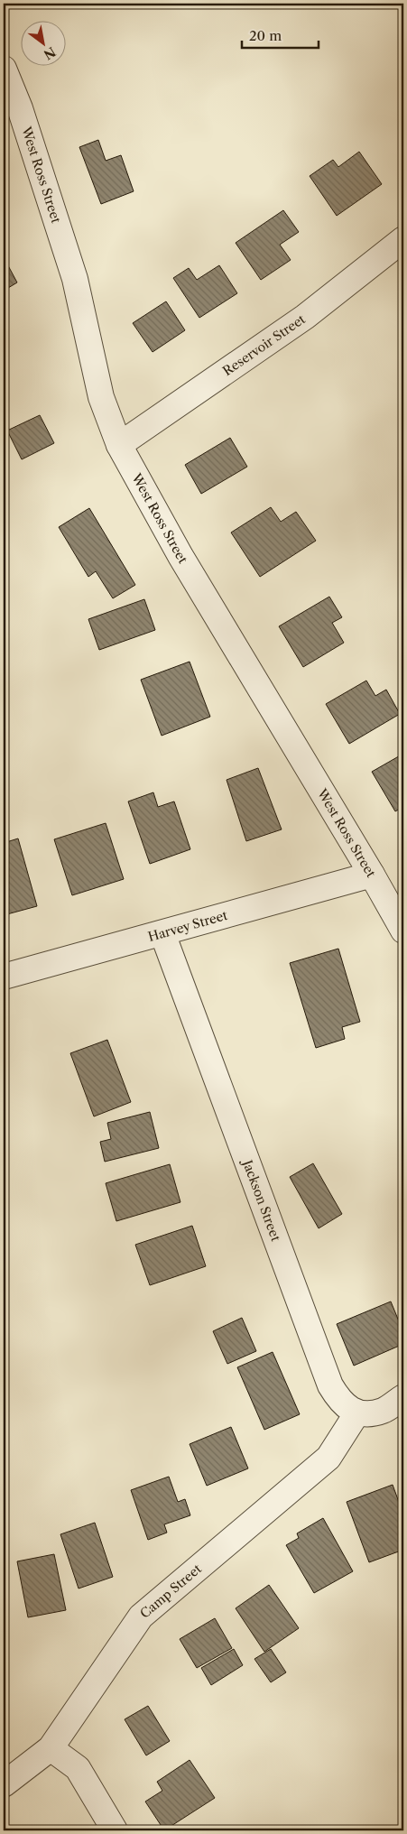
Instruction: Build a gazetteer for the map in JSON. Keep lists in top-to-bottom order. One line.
{"streets":{"street":["West Ross Street","Reservoir Street","Harvey Street","Jackson Street","Camp Street"]},"crossings":[["West Ross Street","Reservoir Street"],["West Ross Street","Harvey Street"],["Harvey Street","Jackson Street"],["Jackson Street","Camp Street"]],"scale_bar":"20 m","north":"bottom right"}
